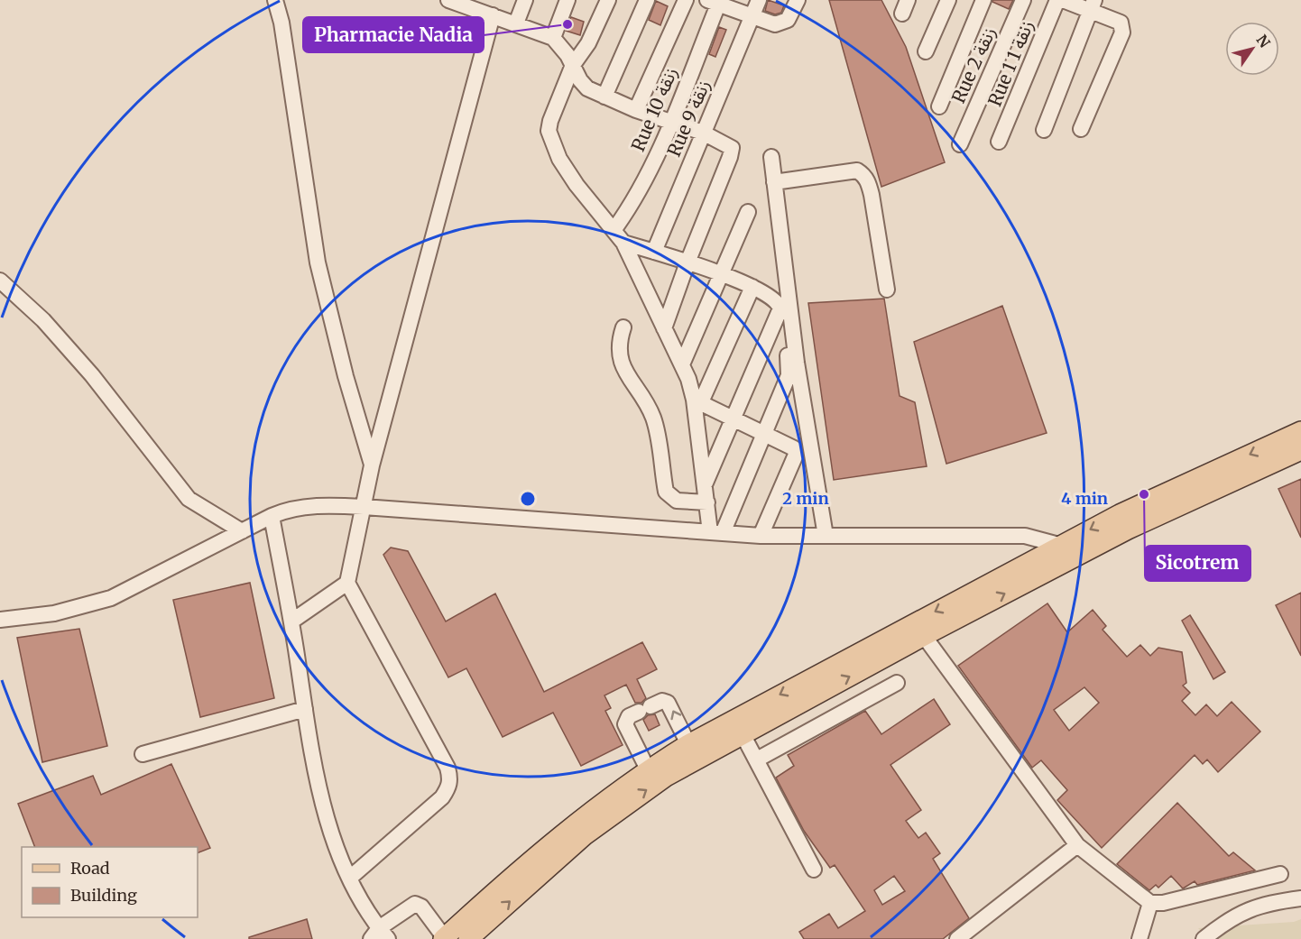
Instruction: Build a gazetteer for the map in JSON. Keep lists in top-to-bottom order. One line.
{"streets":{"street":["Rue 1 زنقة 1","Rue 2 زنقة","Rue 10 زنقة","Rue 9 زنقة"]},"places":["Pharmacie Nadia","Sicotrem"],"legend":["Road","Building"],"north":"top right","rings":["2 min","4 min"]}
